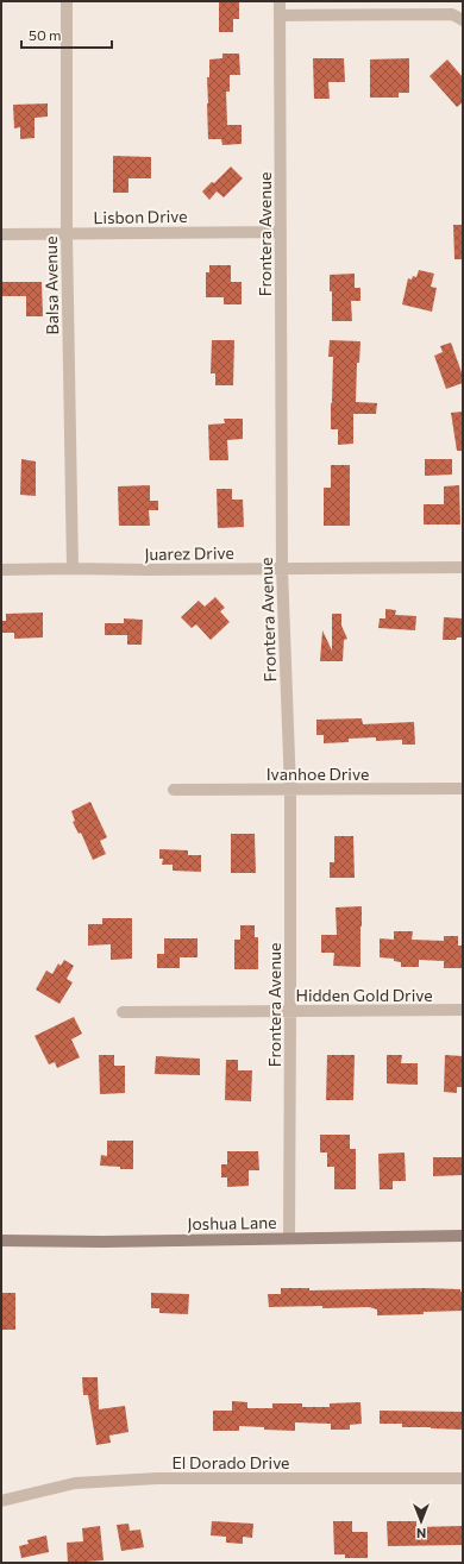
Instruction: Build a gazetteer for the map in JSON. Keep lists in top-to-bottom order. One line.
{"streets":{"main road":["Joshua Lane"],"street":["Lisbon Drive","Frontera Avenue","Balsa Avenue","Juarez Drive","Ivanhoe Drive","Hidden Gold Drive","El Dorado Drive"]},"crossings":[["Lisbon Drive","Frontera Avenue"],["Lisbon Drive","Balsa Avenue"],["Frontera Avenue","Juarez Drive"],["Frontera Avenue","Ivanhoe Drive"],["Frontera Avenue","Hidden Gold Drive"],["Frontera Avenue","Joshua Lane"],["Balsa Avenue","Juarez Drive"]],"scale_bar":"50 m","north":"bottom"}
